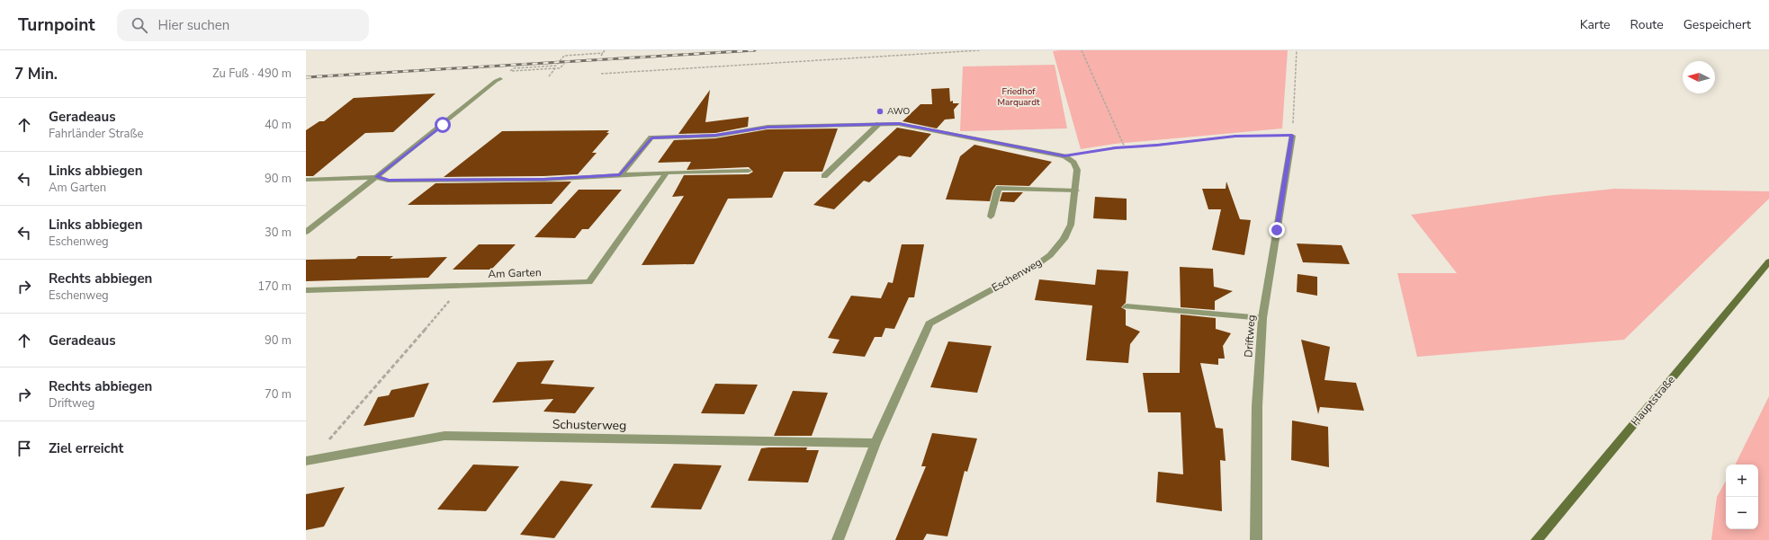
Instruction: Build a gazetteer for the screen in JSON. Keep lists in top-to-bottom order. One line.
{"streets":{"street":["Am Garten","Eschenweg","Driftweg","Hauptstraße","Schusterweg"]},"crossings":[["Eschenweg","Schusterweg"]],"parks":["Friedhof Marquardt"],"places":["AWO"],"north":"left","page":{"header":"Turnpoint","search":"Hier suchen","nav":["Karte","Route","Gespeichert"],"heading":["7 Min.","Zu Fuß · 490 m"],"list":[["Geradeaus","Fahrländer Straße","40 m"],["Links abbiegen","Am Garten","90 m"],["Links abbiegen","Eschenweg","30 m"],["Rechts abbiegen","Eschenweg","170 m"],["Geradeaus","90 m"],["Rechts abbiegen","Driftweg","70 m"],"Ziel erreicht"],"map_buttons":["+","−"]}}
